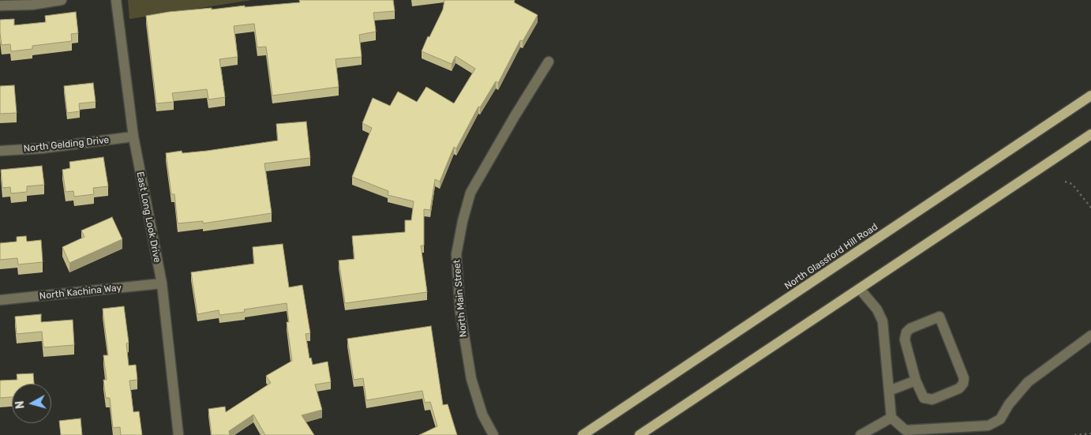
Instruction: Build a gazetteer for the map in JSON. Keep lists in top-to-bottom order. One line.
{"streets":{"main road":["North Glassford Hill Road"],"street":["North Gelding Drive","East Long Look Drive","North Kachina Way","North Main Street"]},"crossings":[["North Gelding Drive","East Long Look Drive"],["East Long Look Drive","North Kachina Way"]],"north":"left"}
